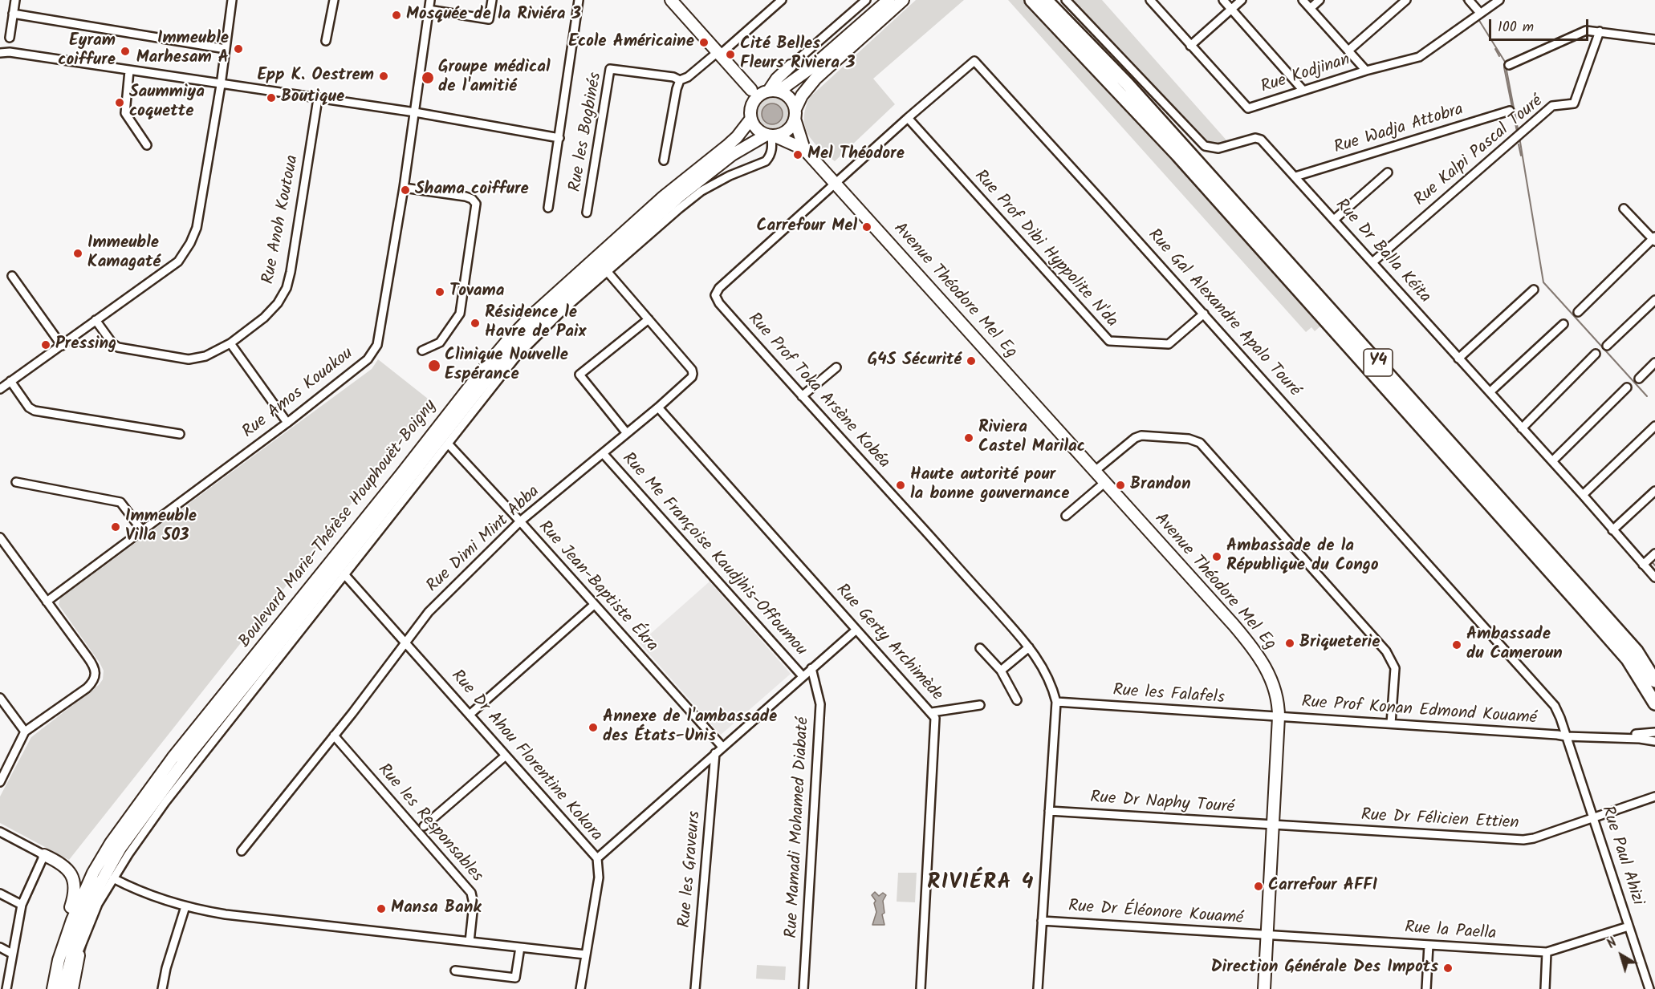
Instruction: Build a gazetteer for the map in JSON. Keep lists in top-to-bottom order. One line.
{"streets":{"highway":["Y4"],"main road":["Avenue Théodore Mel Eg","Boulevard Marie-Thérèse Houphouët-Boigny"],"street":["Rue Kodjinan","Rue Wadja Attobra","Rue les Bogbinés","Rue Kalpi Pascal Touré","Rue Anoh Koutoua","Rue Prof Dibi Hyppolite N'da","Rue Dr Balla Kéita","Rue Gal Alexandre Apalo Touré","Rue Prof Toka Arsène Kobéa","Rue Amos Kouakou","Rue Dimi Mint Abba","Rue Me Françoise Kaudjhis-Offoumou","Rue Jean-Baptiste Ékra","Rue Gerty Archimède","Rue les Falafels","Rue Prof Konan Edmond Kouamé","Rue Dr Ahou Florentine Kokora","Rue Dr Naphy Touré","Rue Dr Félicien Ettien","Rue les Responsables","Rue Mamadi Mohamed Diabaté","Rue Paul Ahizi","Rue les Graveurs","Rue Dr Éléonore Kouamé","Rue la Paella"]},"crossings":[["Rue Wadja Attobra","Rue Dr Balla Kéita"],["Rue Kalpi Pascal Touré","Rue Dr Balla Kéita"],["Rue Prof Dibi Hyppolite N'da","Rue Gal Alexandre Apalo Touré"],["Avenue Théodore Mel Eg","Rue Gal Alexandre Apalo Touré"],["Avenue Théodore Mel Eg","Rue Prof Toka Arsène Kobéa"],["Avenue Théodore Mel Eg","Rue les Falafels"],["Avenue Théodore Mel Eg","Rue Prof Konan Edmond Kouamé"],["Avenue Théodore Mel Eg","Rue Dr Naphy Touré"],["Avenue Théodore Mel Eg","Rue Dr Félicien Ettien"],["Avenue Théodore Mel Eg","Rue Dr Éléonore Kouamé"],["Avenue Théodore Mel Eg","Rue la Paella"],["Rue Gal Alexandre Apalo Touré","Rue Prof Toka Arsène Kobéa"],["Rue Gal Alexandre Apalo Touré","Rue Prof Konan Edmond Kouamé"],["Rue Gal Alexandre Apalo Touré","Rue Paul Ahizi"],["Rue Prof Toka Arsène Kobéa","Rue les Falafels"],["Rue Prof Toka Arsène Kobéa","Rue Dr Naphy Touré"],["Rue Prof Toka Arsène Kobéa","Rue Dr Éléonore Kouamé"],["Rue Dimi Mint Abba","Rue Me Françoise Kaudjhis-Offoumou"],["Rue Dimi Mint Abba","Rue Jean-Baptiste Ékra"],["Rue Dimi Mint Abba","Rue Gerty Archimède"],["Rue Dimi Mint Abba","Rue Dr Ahou Florentine Kokora"],["Rue Dimi Mint Abba","Rue les Responsables"],["Rue les Falafels","Rue Prof Konan Edmond Kouamé"],["Rue Prof Konan Edmond Kouamé","Rue Paul Ahizi"],["Rue Dr Naphy Touré","Rue Dr Félicien Ettien"],["Rue Dr Félicien Ettien","Rue Paul Ahizi"],["Rue Paul Ahizi","Rue la Paella"],["Rue Dr Éléonore Kouamé","Rue la Paella"]],"districts":["RIVIÉRA 4"],"places":["Mosquée de la Riviéra 3","Ecole Américaine","Immeuble Marhesam A","Eyram coiffure","Cité Belles Fleurs Riviera 3","Epp K. Oestrem","Groupe médical de l'amitié","Boutique","Saummiya coquette","Mel Théodore","Shama coiffure","Carrefour Mel","Immeuble Kamagaté","Tovama","Résidence le Havre de Paix","Pressing","G4S Sécurité","Clinique Nouvelle Espérance","Riviera Castel Marilac","Haute autorité pour la bonne gouvernance","Brandon","Immeuble Villa 503","Ambassade de la République du Congo","Briqueterie","Ambassade du Cameroun","Annexe de l'ambassade des États-Unis","Carrefour AFFI","Mansa Bank","Direction Générale Des Impots"],"scale_bar":"100 m","north":"top left"}
